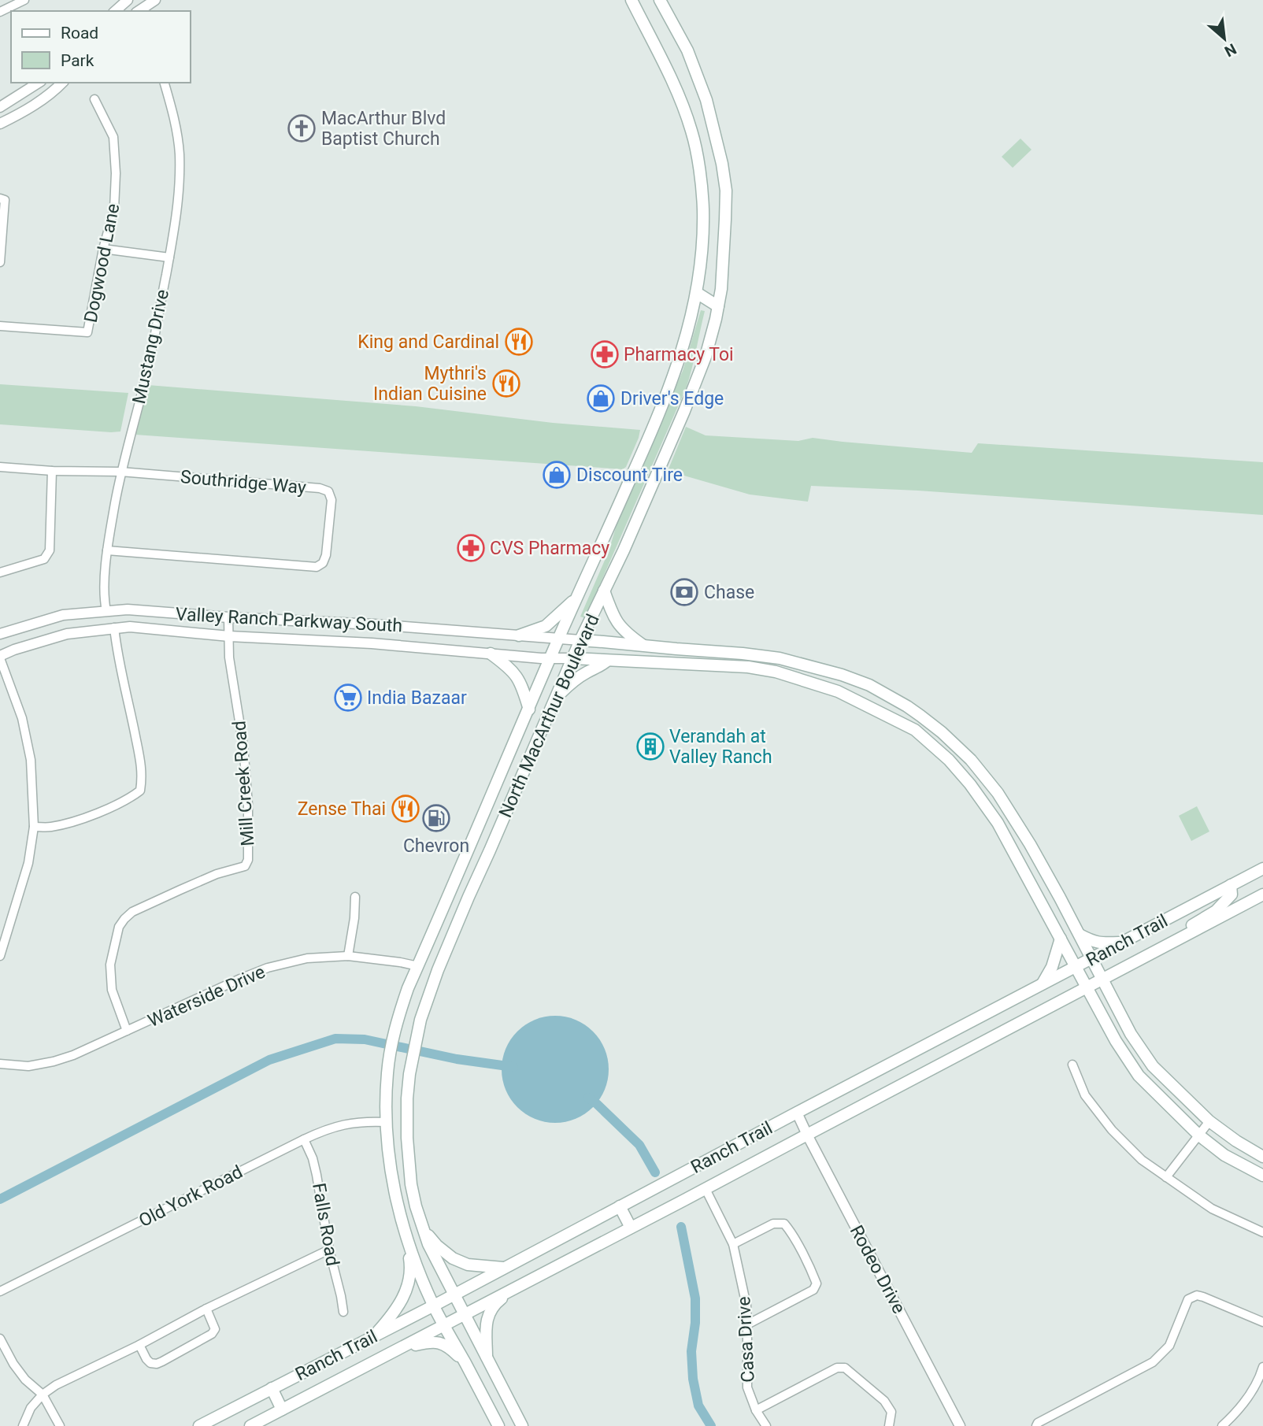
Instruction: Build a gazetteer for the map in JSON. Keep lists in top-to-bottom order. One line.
{"streets":{"main road":["North MacArthur Boulevard","Ranch Trail"],"street":["Dogwood Lane","Mustang Drive","Southridge Way","Valley Ranch Parkway South","Mill Creek Road","Waterside Drive","Old York Road","Falls Road","Rodeo Drive","Casa Drive"]},"crossings":[["Mustang Drive","Southridge Way"],["Mustang Drive","Valley Ranch Parkway South"],["Valley Ranch Parkway South","North MacArthur Boulevard"],["Valley Ranch Parkway South","Mill Creek Road"],["North MacArthur Boulevard","Ranch Trail"],["North MacArthur Boulevard","Waterside Drive"],["North MacArthur Boulevard","Old York Road"],["Mill Creek Road","Waterside Drive"],["Ranch Trail","Rodeo Drive"],["Ranch Trail","Casa Drive"],["Old York Road","Falls Road"]],"places":{"church":["MacArthur Blvd Baptist Church"],"restaurant":["King and Cardinal","Mythri's Indian Cuisine","Zense Thai"],"pharmacy":["Pharmacy Toi","CVS Pharmacy"],"shop":["Driver's Edge","Discount Tire"],"bank":["Chase"],"supermarket":["India Bazaar"],"building":["Verandah at Valley Ranch"],"fuel station":["Chevron"]},"legend":["Road","Park"],"north":"bottom right"}
